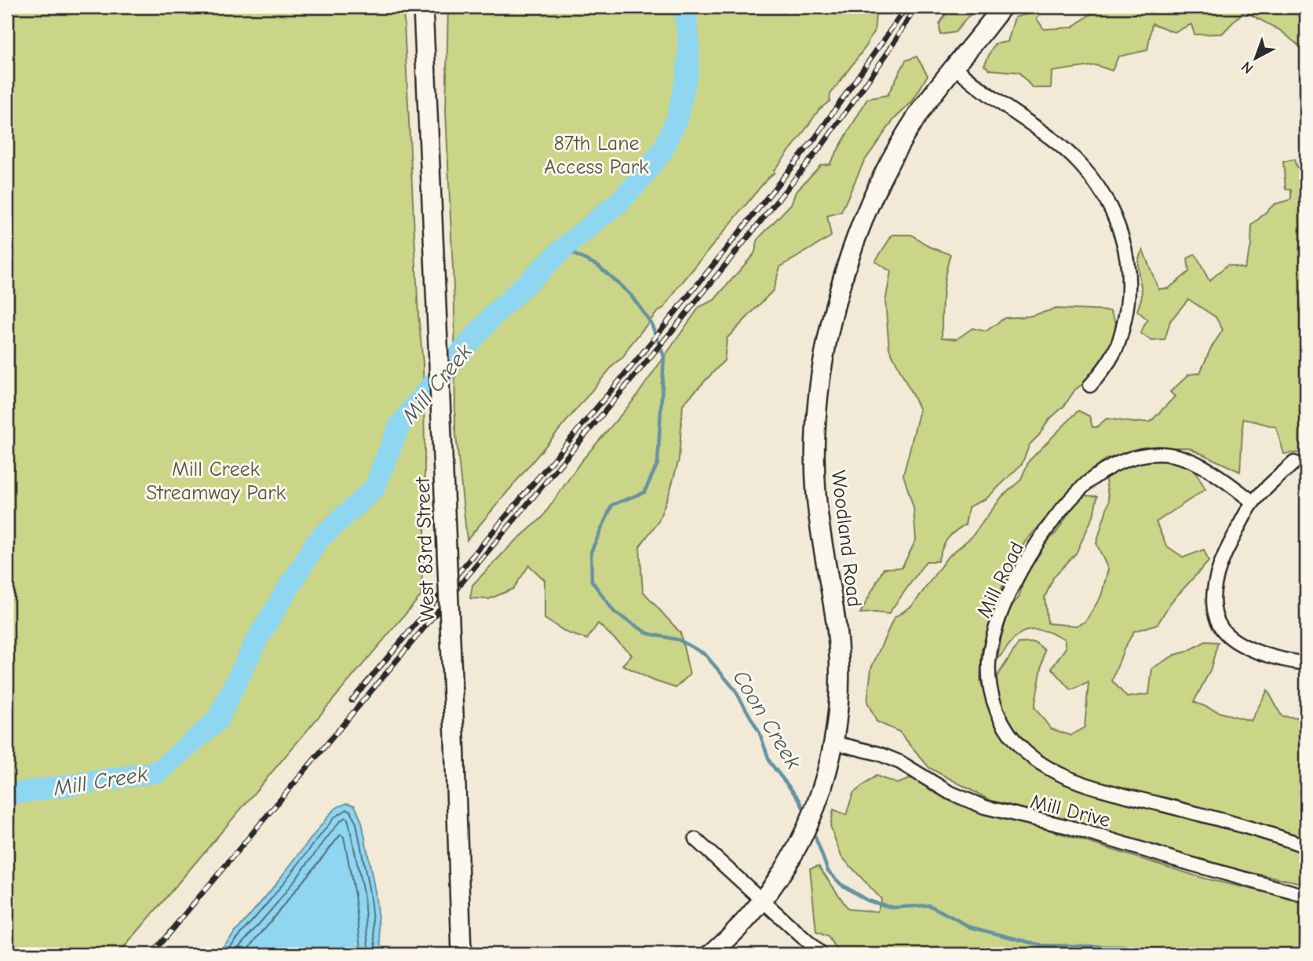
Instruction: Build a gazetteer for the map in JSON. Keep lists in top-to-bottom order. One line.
{"streets":{"main road":["Woodland Road","West 83rd Street"],"street":["Mill Road","Mill Drive"]},"crossings":[["Woodland Road","Mill Drive"]],"water":["Mill Creek","Coon Creek"],"parks":["87th Lane Access Park","Mill Creek Streamway Park"],"north":"bottom left"}
